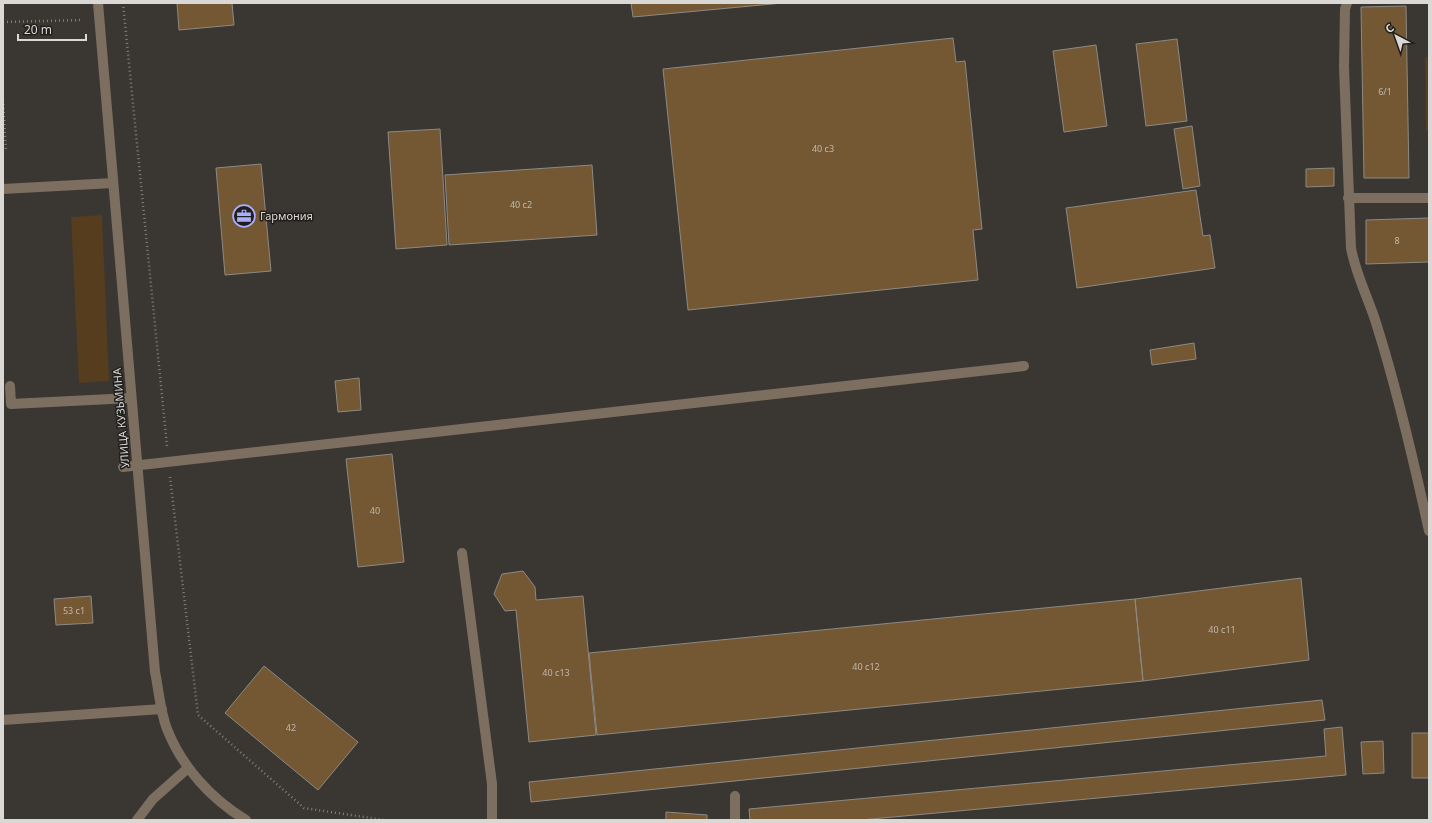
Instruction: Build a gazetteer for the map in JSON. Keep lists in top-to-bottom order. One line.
{"streets":{"street":["УЛИЦА КУЗЬМИНА"]},"places":{"office":["Гармония"]},"house_numbers":["6/1","40 с3","40 с2","8","40","53 с1","40 с11","40 с12","40 с13","42"],"scale_bar":"20 m","north":"top left"}
